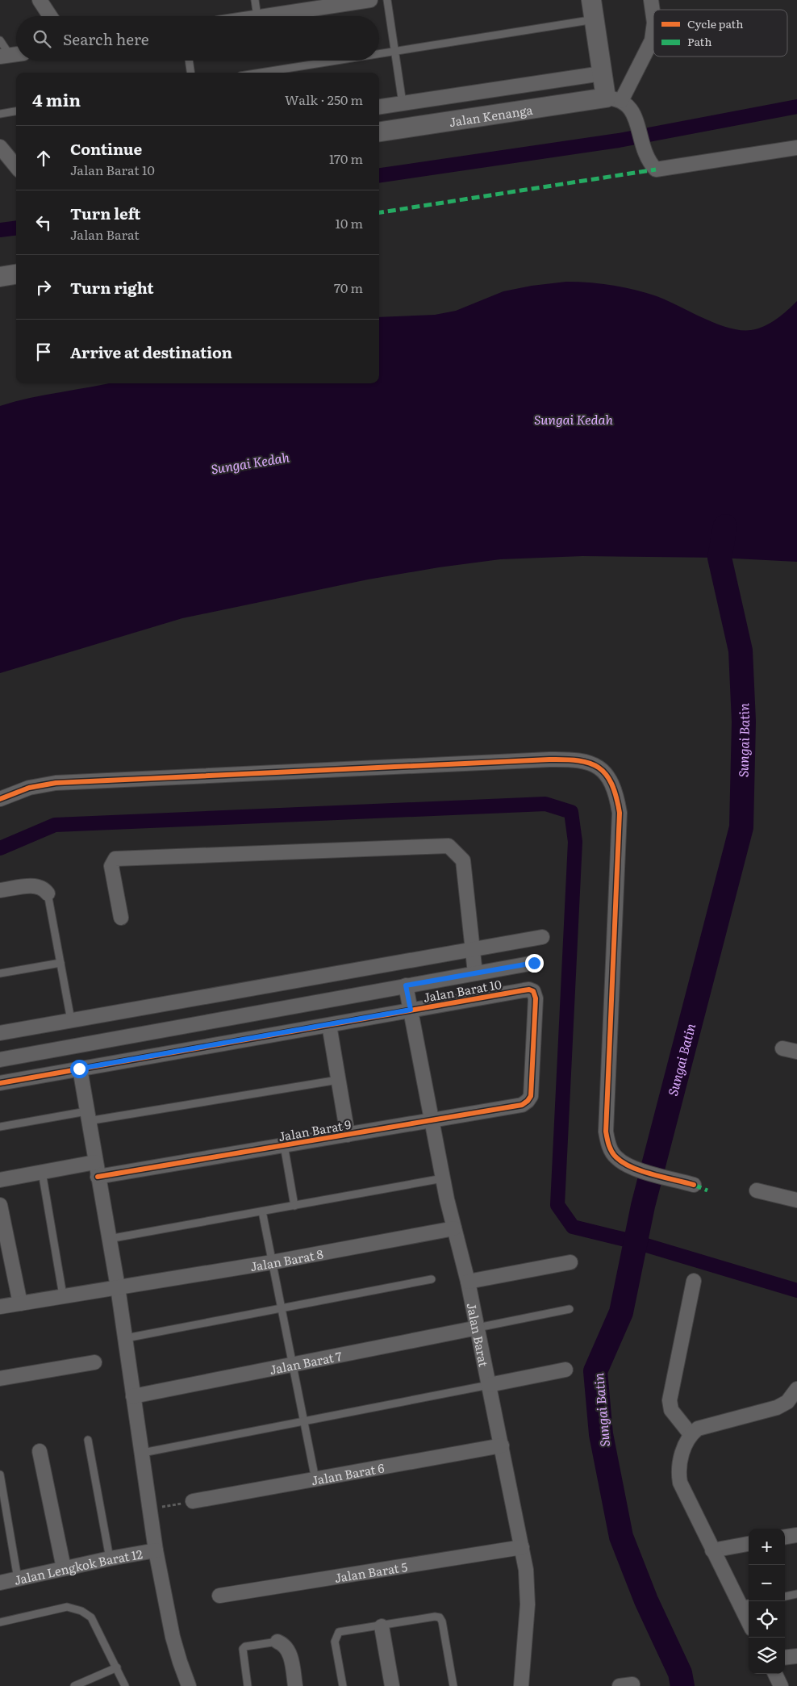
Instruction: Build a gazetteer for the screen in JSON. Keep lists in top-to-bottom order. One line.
{"streets":{"street":["Jalan Kenanga","Jalan Barat 10","Jalan Barat 9","Jalan Barat 8","Jalan Barat","Jalan Barat 7","Jalan Barat 6","Jalan Lengkok Barat 12","Jalan Barat 5"]},"crossings":[["Jalan Barat 10","Jalan Barat 9"],["Jalan Barat 10","Jalan Barat"],["Jalan Barat 9","Jalan Barat"],["Jalan Barat 8","Jalan Barat"],["Jalan Barat","Jalan Barat 7"],["Jalan Barat","Jalan Barat 6"],["Jalan Barat","Jalan Barat 5"]],"water":["Sungai Kedah","Sungai Batin"],"legend":["Cycle path","Path"],"page":{"search":"Search here","heading":["4 min","Walk · 250 m"],"list":[["Continue","Jalan Barat 10","170 m"],["Turn left","Jalan Barat","10 m"],["Turn right","70 m"],"Arrive at destination"],"map_buttons":["+","−"]}}
